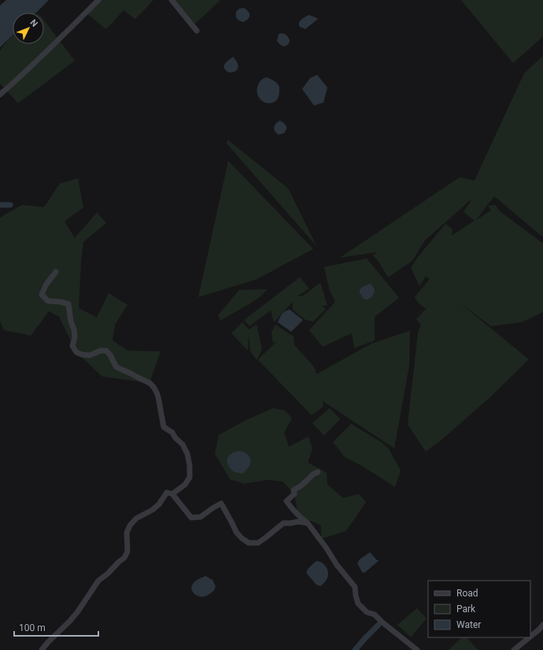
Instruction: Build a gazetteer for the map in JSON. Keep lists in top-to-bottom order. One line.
{"legend":["Road","Park","Water"],"scale_bar":"100 m","north":"top right"}
